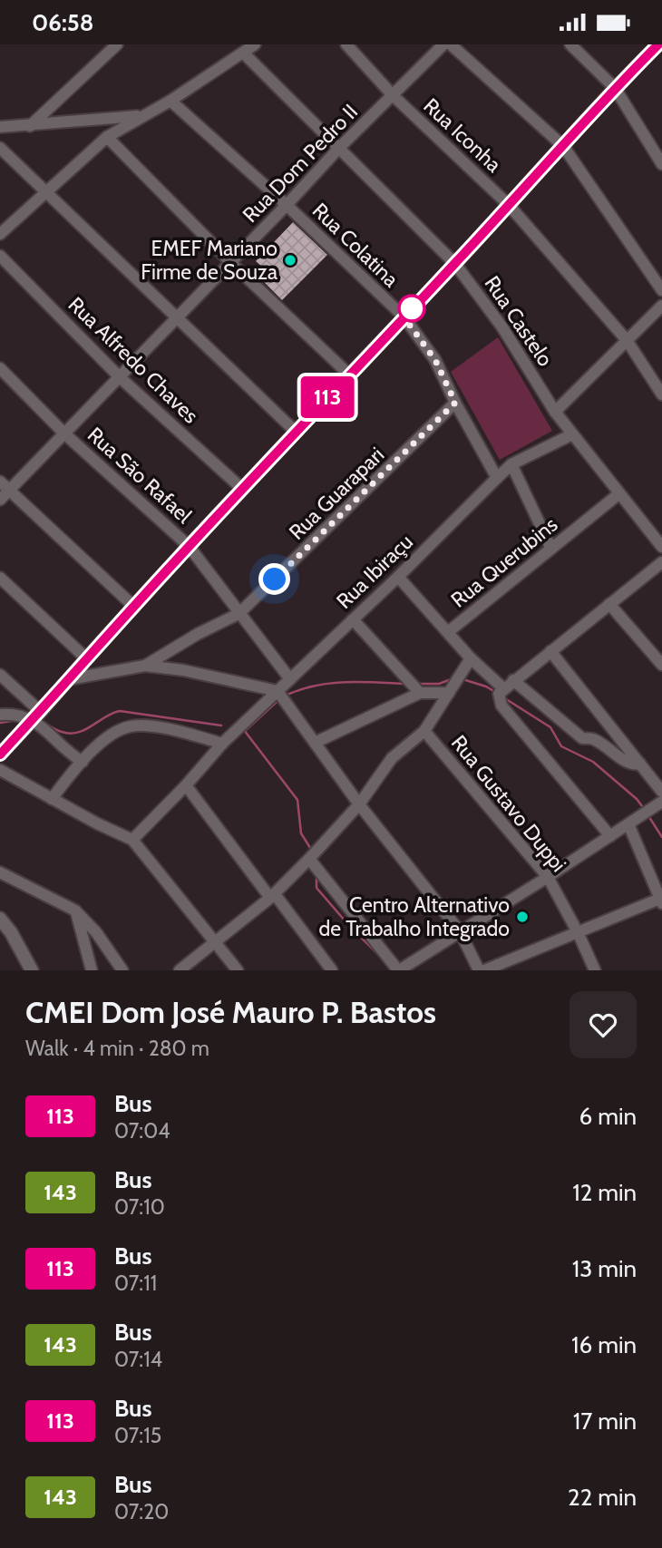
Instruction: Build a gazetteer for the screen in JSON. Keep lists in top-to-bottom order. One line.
{"streets":{"street":["Rua Iconha","Rua Dom Pedro II","Rua Colatina","Rua Castelo","Rua Alfredo Chaves","Rua São Rafael","Rua Guarapari","Rua Querubins","Rua Ibiraçu","Rua Gustavo Duppi"]},"crossings":[["Rua Iconha","Rua Dom Pedro II"],["Rua Dom Pedro II","Rua Colatina"],["Rua Dom Pedro II","Rua Castelo"],["Rua Dom Pedro II","Rua Alfredo Chaves"],["Rua Dom Pedro II","Rua São Rafael"],["Rua Colatina","Rua Guarapari"],["Rua Colatina","Rua Ibiraçu"],["Rua Castelo","Rua Querubins"],["Rua Castelo","Rua Ibiraçu"],["Rua São Rafael","Rua Guarapari"],["Rua São Rafael","Rua Ibiraçu"]],"places":["EMEF Mariano Firme de Souza","Centro Alternativo de Trabalho Integrado"],"lines":["bus line 113"],"page":{"status":"06:58","on_map":"113","heading":["CMEI Dom José Mauro P. Bastos","Walk · 4 min · 280 m"],"list":[{"mark":"113","name":"Bus","note":"07:04","value":"6 min"},{"mark":"143","name":"Bus","note":"07:10","value":"12 min"},{"mark":"113","name":"Bus","note":"07:11","value":"13 min"},{"mark":"143","name":"Bus","note":"07:14","value":"16 min"},{"mark":"113","name":"Bus","note":"07:15","value":"17 min"},{"mark":"143","name":"Bus","note":"07:20","value":"22 min"}]}}
